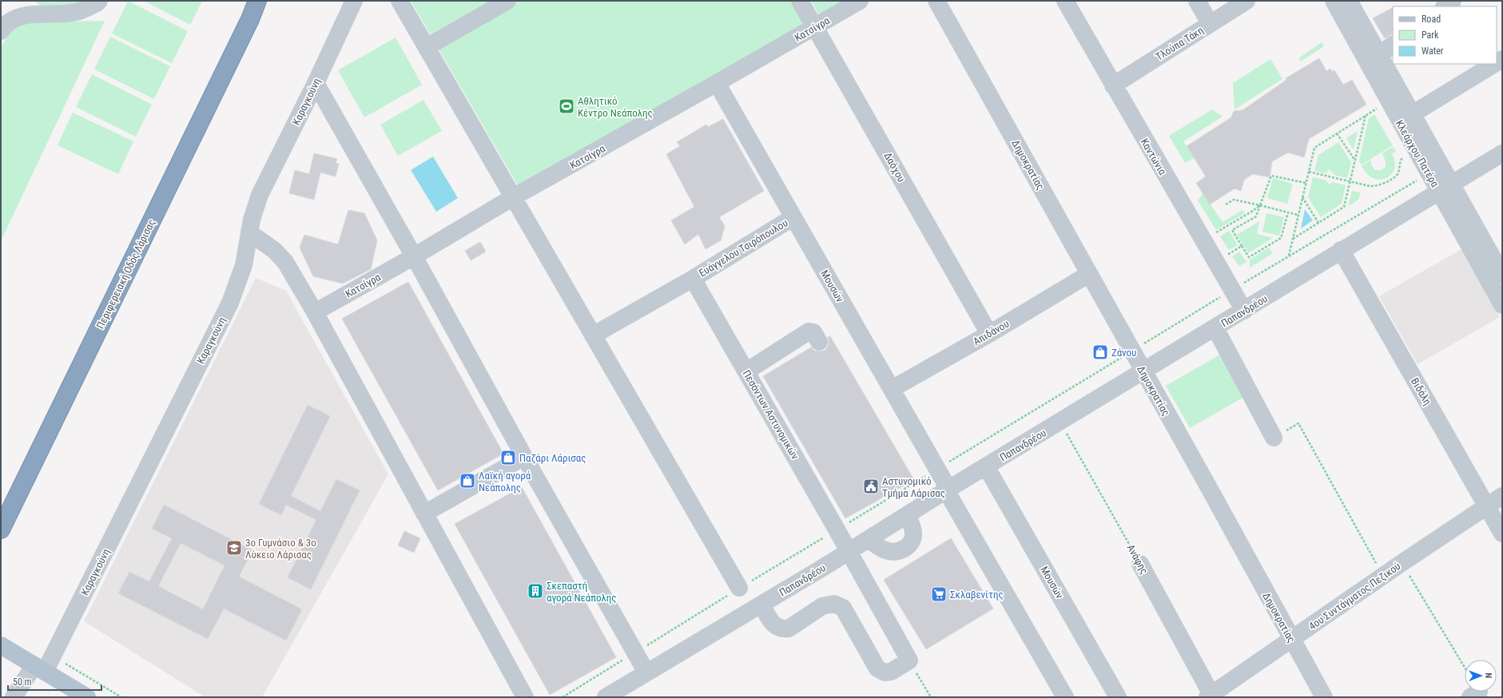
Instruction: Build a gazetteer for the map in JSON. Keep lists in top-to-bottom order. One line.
{"streets":{"highway":["Περιφερειακή Οδός Λάρισας"],"street":["Κατσίγρα","Τλούπα Τάκη","Καραγκούνη","Κλεάρχου Πατέρα","Καντώνια","Δημοκρατίας","Δαόχου","Ευάγγελου Τσιρόπουλου","Μουσών","Παπανδρέου","Απιδάνου","Βιδάλη","Πεσόντων Αστυνομικών","Ανάφης","4ου Συντάγματος Πεζικού"]},"crossings":[["Κατσίγρα","Δαόχου"],["Κατσίγρα","Μουσών"],["Τλούπα Τάκη","Καντώνια"],["Κλεάρχου Πατέρα","Παπανδρέου"],["Καντώνια","Παπανδρέου"],["Δημοκρατίας","Παπανδρέου"],["Δημοκρατίας","Απιδάνου"],["Δημοκρατίας","4ου Συντάγματος Πεζικού"],["Δαόχου","Απιδάνου"],["Ευάγγελου Τσιρόπουλου","Μουσών"],["Ευάγγελου Τσιρόπουλου","Πεσόντων Αστυνομικών"],["Μουσών","Παπανδρέου"],["Μουσών","Απιδάνου"],["Παπανδρέου","Βιδάλη"],["Παπανδρέου","Πεσόντων Αστυνομικών"],["Παπανδρέου","Ανάφης"],["Βιδάλη","4ου Συντάγματος Πεζικού"],["Ανάφης","4ου Συντάγματος Πεζικού"]],"places":{"sports":["Αθλητικό Κέντρο Νεάπολης"],"shop":["Ζάνου","Παζάρι Λάρισας","Λαϊκή αγορά Νεάπολης"],"public building":["Αστυνομικό Τμήμα Λάρισας"],"school or university":["3ο Γυμνάσιο & 3ο Λύκειο Λάρισας"],"building":["Σκεπαστή αγορά Νεάπολης"],"supermarket":["Σκλαβενίτης"]},"legend":["Road","Park","Water"],"scale_bar":"50 m","north":"right"}
